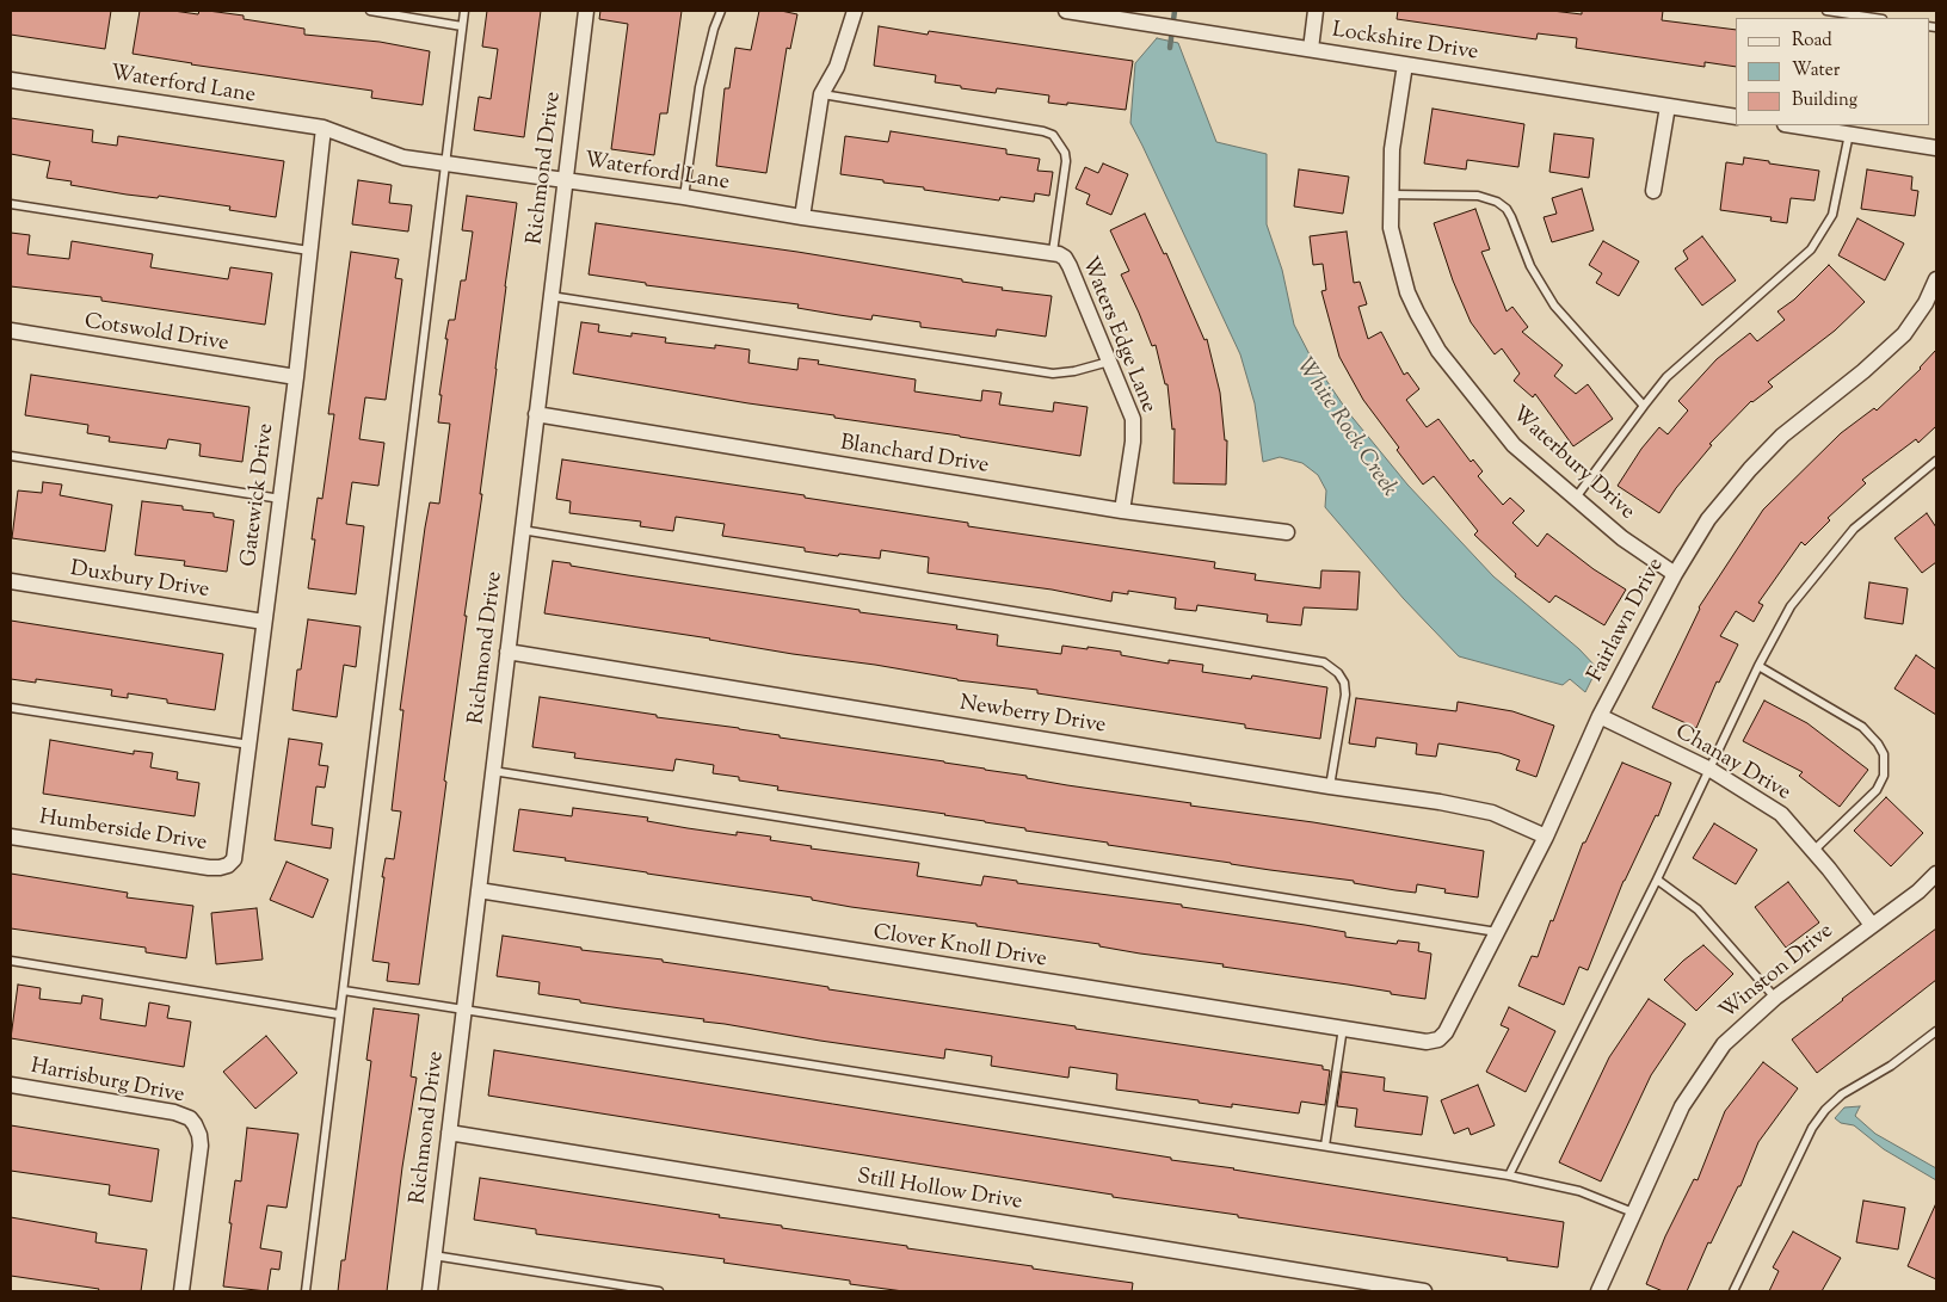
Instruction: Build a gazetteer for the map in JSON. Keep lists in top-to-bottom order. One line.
{"streets":{"street":["Lockshire Drive","Waterford Lane","Richmond Drive","Cotswold Drive","Waters Edge Lane","Blanchard Drive","Waterbury Drive","Gatewick Drive","Duxbury Drive","Fairlawn Drive","Newberry Drive","Chanay Drive","Humberside Drive","Clover Knoll Drive","Winston Drive","Harrisburg Drive","Still Hollow Drive"]},"crossings":[["Lockshire Drive","Waterbury Drive"],["Waterford Lane","Richmond Drive"],["Waterford Lane","Waters Edge Lane"],["Waterford Lane","Gatewick Drive"],["Richmond Drive","Blanchard Drive"],["Richmond Drive","Newberry Drive"],["Richmond Drive","Clover Knoll Drive"],["Richmond Drive","Still Hollow Drive"],["Cotswold Drive","Gatewick Drive"],["Waters Edge Lane","Blanchard Drive"],["Waterbury Drive","Fairlawn Drive"],["Gatewick Drive","Duxbury Drive"],["Gatewick Drive","Humberside Drive"],["Fairlawn Drive","Newberry Drive"],["Fairlawn Drive","Chanay Drive"],["Fairlawn Drive","Clover Knoll Drive"],["Chanay Drive","Winston Drive"]],"water":["White Rock Creek"],"legend":["Road","Water","Building"]}
